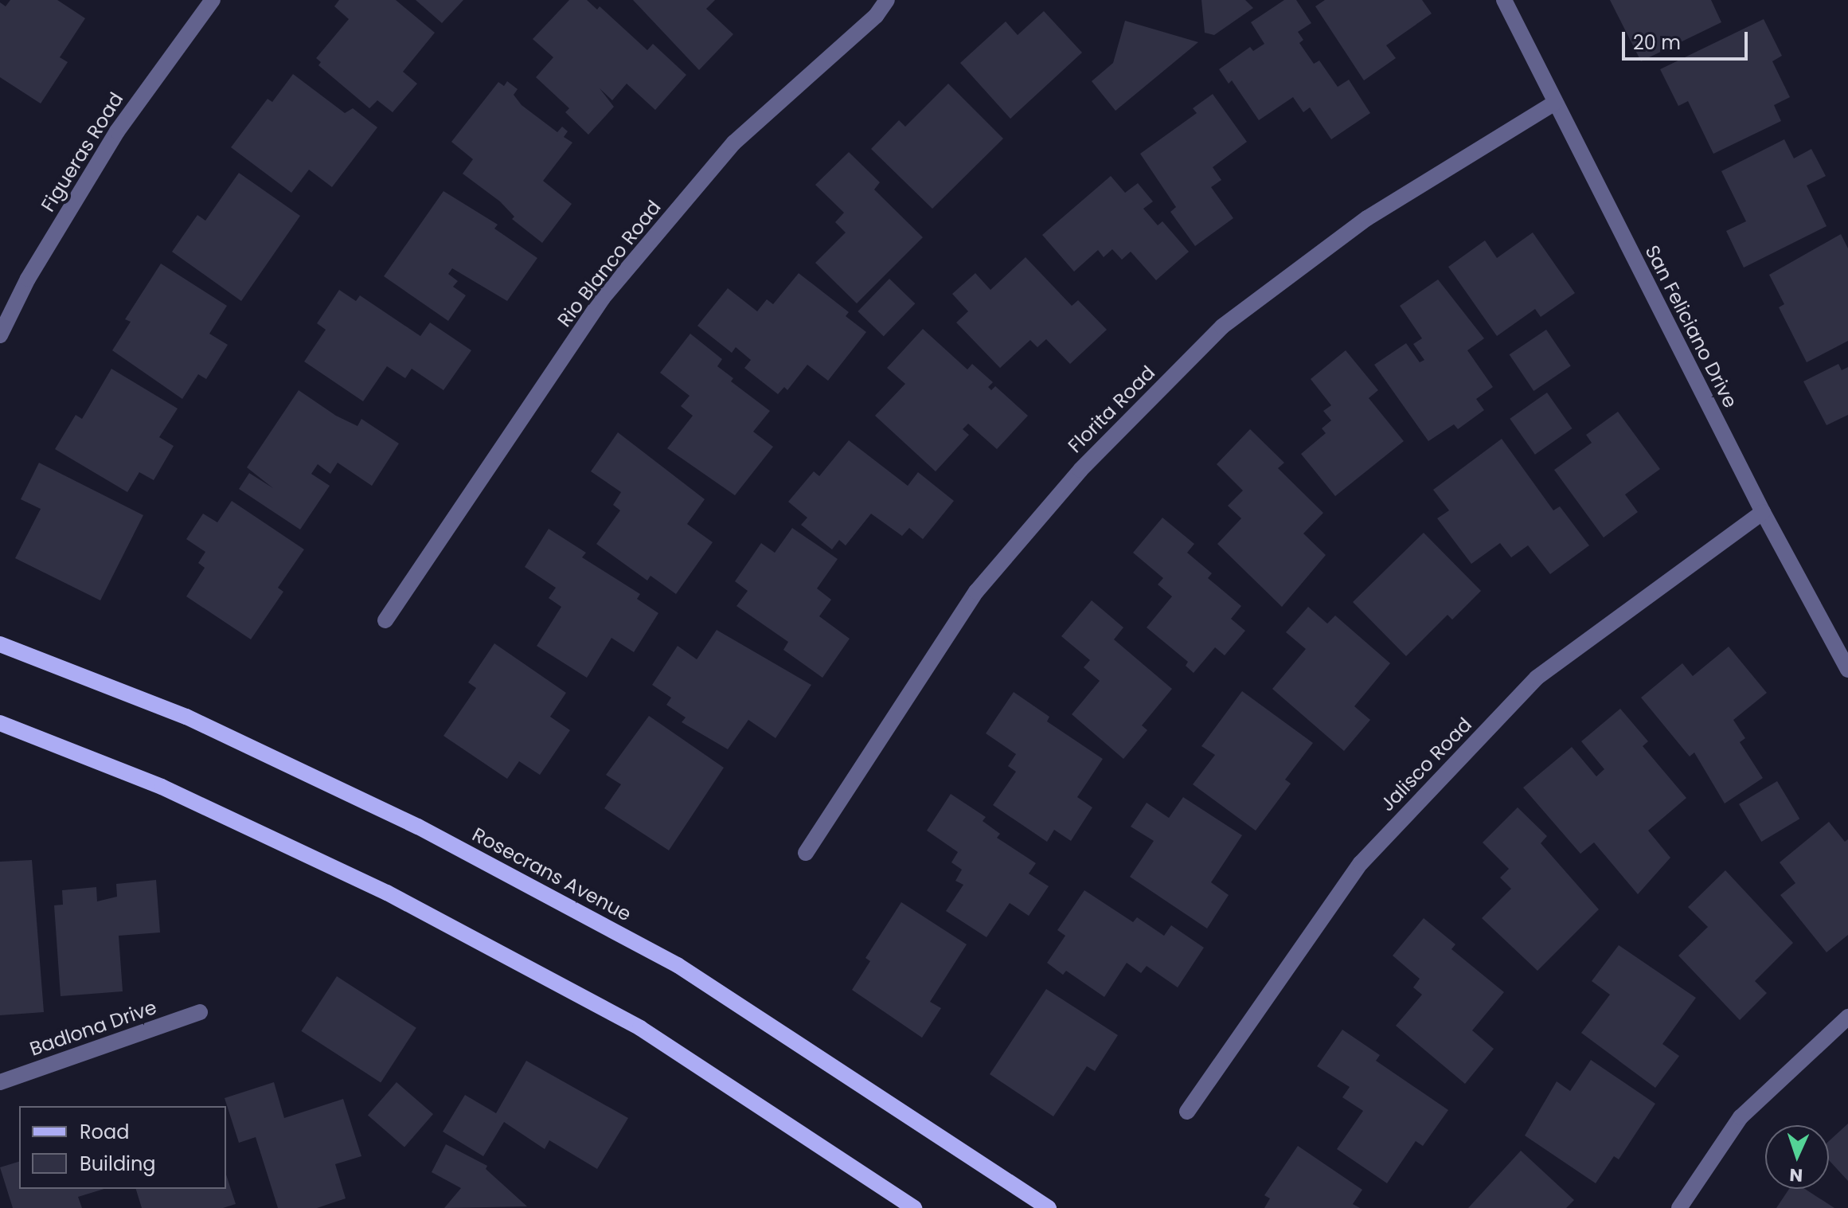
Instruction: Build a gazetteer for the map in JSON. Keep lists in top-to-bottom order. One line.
{"streets":{"main road":["Rosecrans Avenue"],"street":["Figueras Road","Rio Blanco Road","San Feliciano Drive","Florita Road","Jalisco Road","Badlona Drive"]},"crossings":[["San Feliciano Drive","Florita Road"],["San Feliciano Drive","Jalisco Road"]],"legend":["Road","Building"],"scale_bar":"20 m","north":"bottom"}
